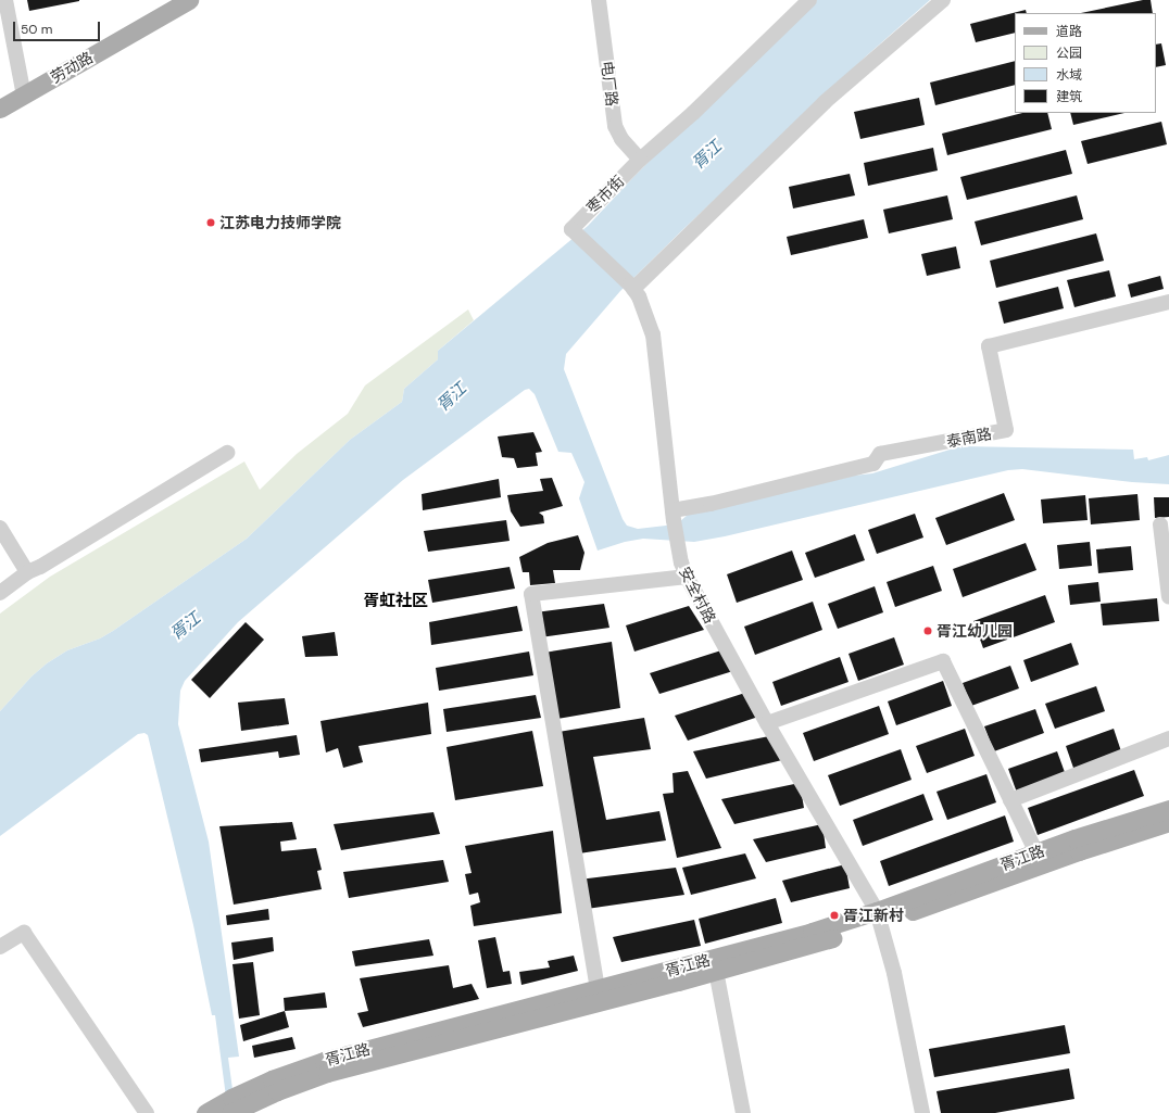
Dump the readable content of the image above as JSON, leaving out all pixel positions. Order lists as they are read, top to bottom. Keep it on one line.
{"streets":{"main road":["劳动路","胥江路"],"street":["电厂路","枣市街","泰南路","安全村路"]},"crossings":[["电厂路","枣市街"],["枣市街","安全村路"],["泰南路","安全村路"],["安全村路","胥江路"]],"districts":["胥虹社区"],"water":["胥江"],"places":["江苏电力技师学院","胥江幼儿园","胥江新村"],"legend":["道路","公园","水域","建筑"],"scale_bar":"50 m"}
